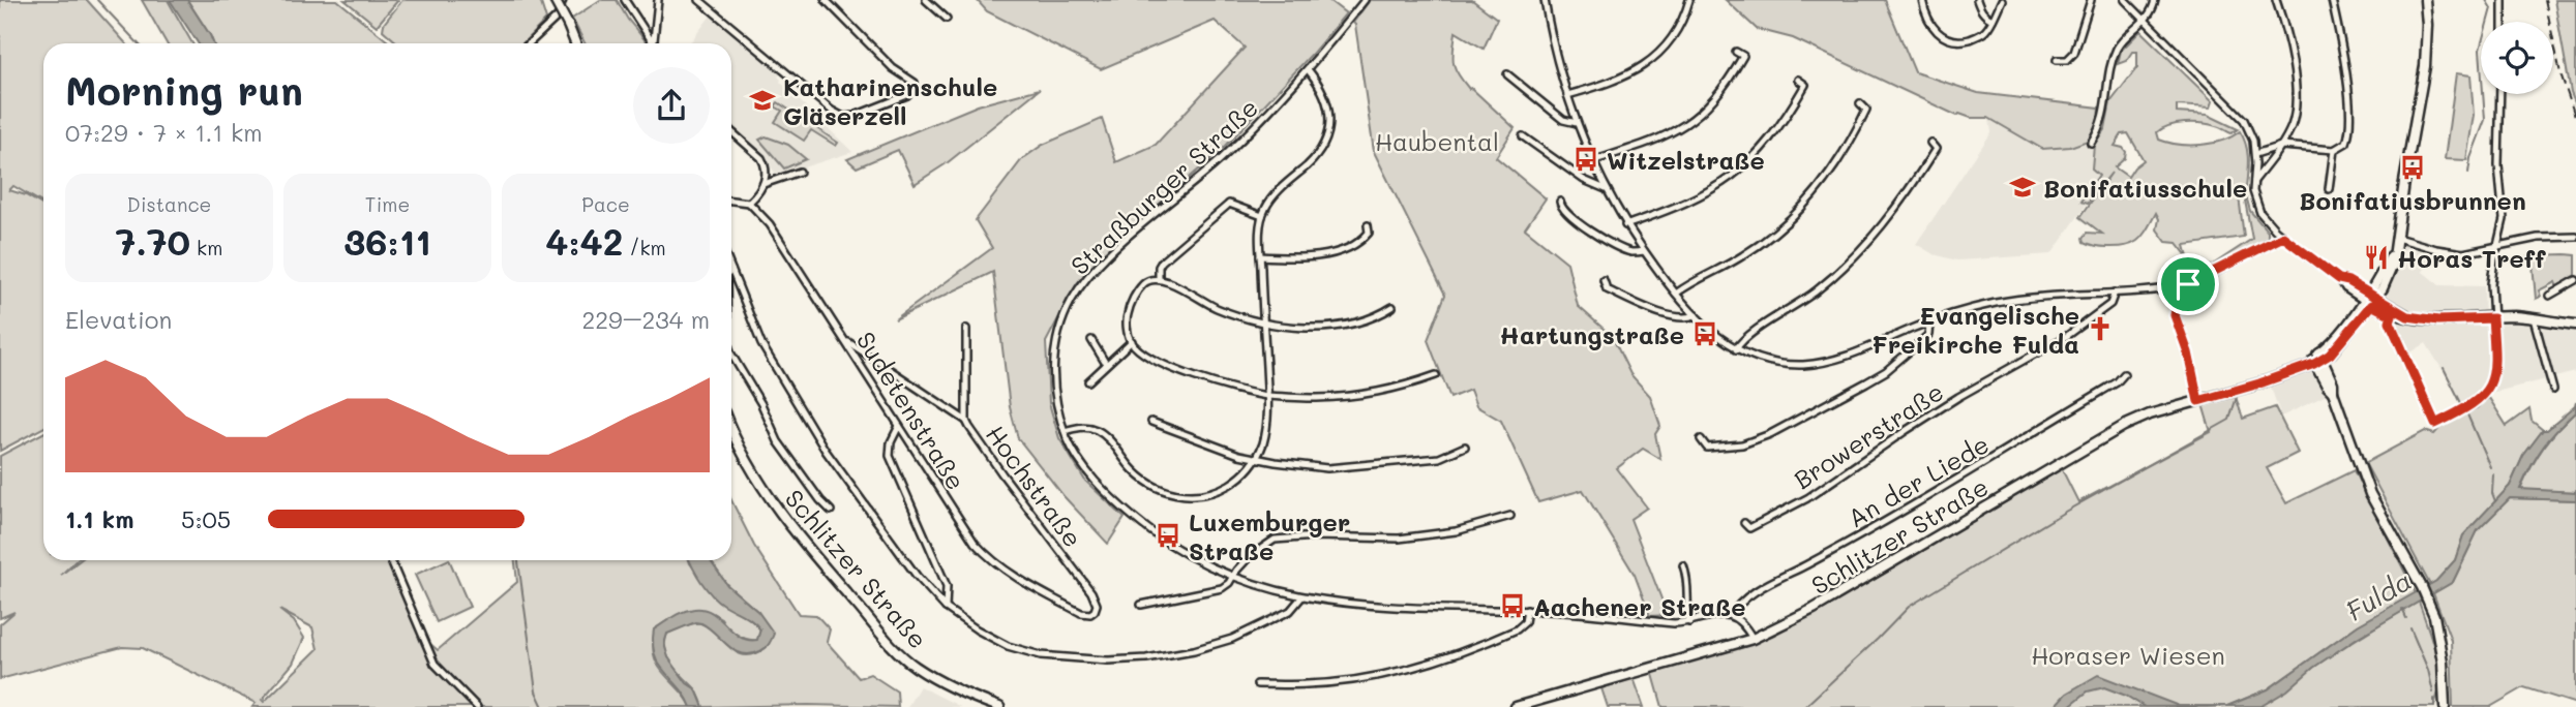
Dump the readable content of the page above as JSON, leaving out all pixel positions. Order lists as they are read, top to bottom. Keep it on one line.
{"streets":{"main road":["Schlitzer Straße"],"street":["Straßburger Straße","Sudetenstraße","Browerstraße","An der Liede","Hochstraße"]},"crossings":[["Straßburger Straße","An der Liede"],["Sudetenstraße","Hochstraße"]],"water":["Fulda"],"parks":["Haubental","Horaser Wiesen"],"places":{"school or university":["Katharinenschule Gläserzell","Bonifatiusschule"],"bus stop":["Witzelstraße","Bonifatiusbrunnen","Hartungstraße","Luxemburger Straße","Aachener Straße"],"restaurant":["Horas Treff"],"church":["Evangelische Freikirche Fulda"]},"page":{"heading":["Morning run","07:29 · 7 × 1.1 km"],"stats":[["Distance","7.70 km"],["Time","36:11"],["Pace","4:42 /km"]],"chart":["Elevation","229–234 m"],"list":[{"name":"1.1 km","note":"5:05"}]}}
